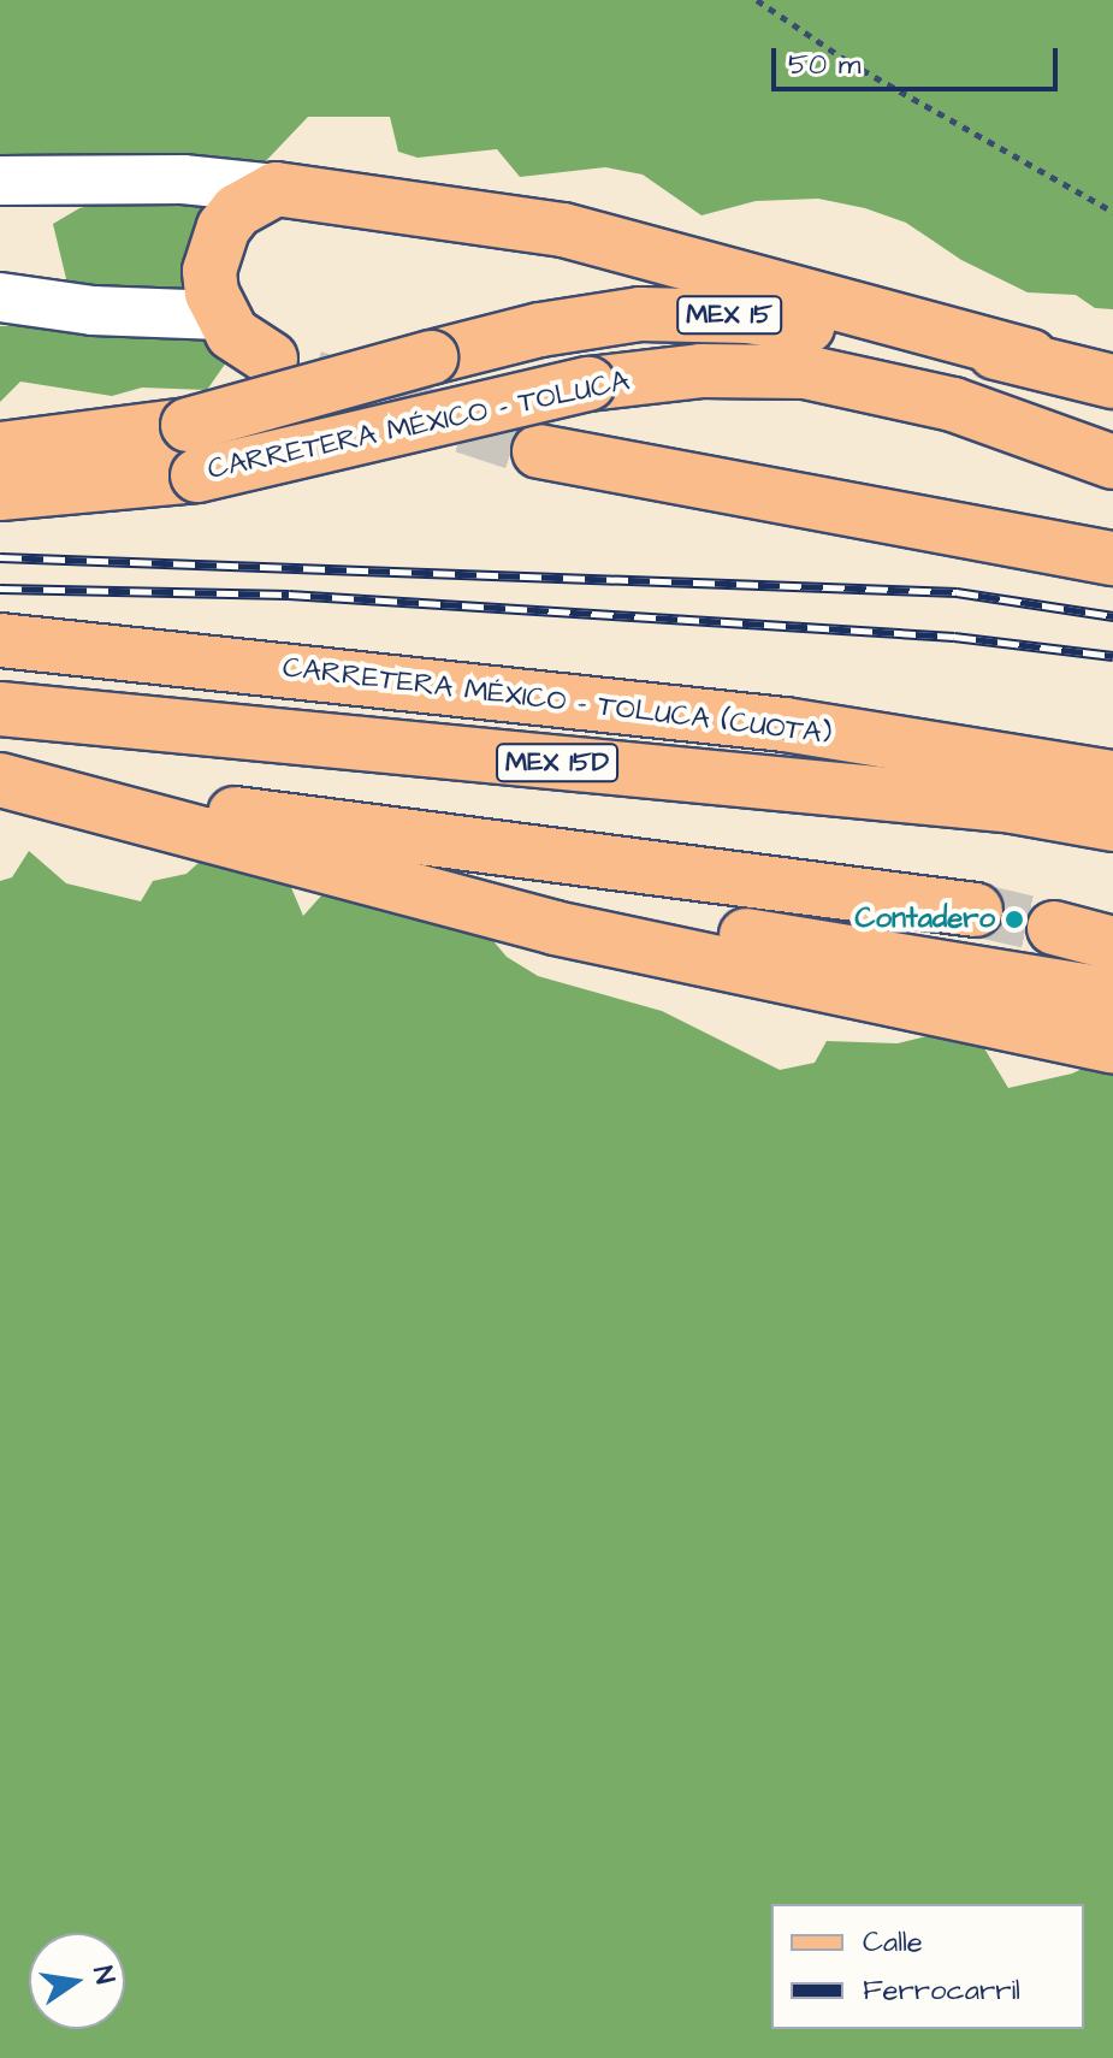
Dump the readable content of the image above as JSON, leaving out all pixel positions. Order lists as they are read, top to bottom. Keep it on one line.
{"streets":{"main road":["MEX 15","CARRETERA MÉXICO - TOLUCA","CARRETERA MÉXICO - TOLUCA (CUOTA)","MEX 15D"]},"places":["Contadero"],"legend":["Calle","Ferrocarril"],"scale_bar":"50 m","north":"right"}
